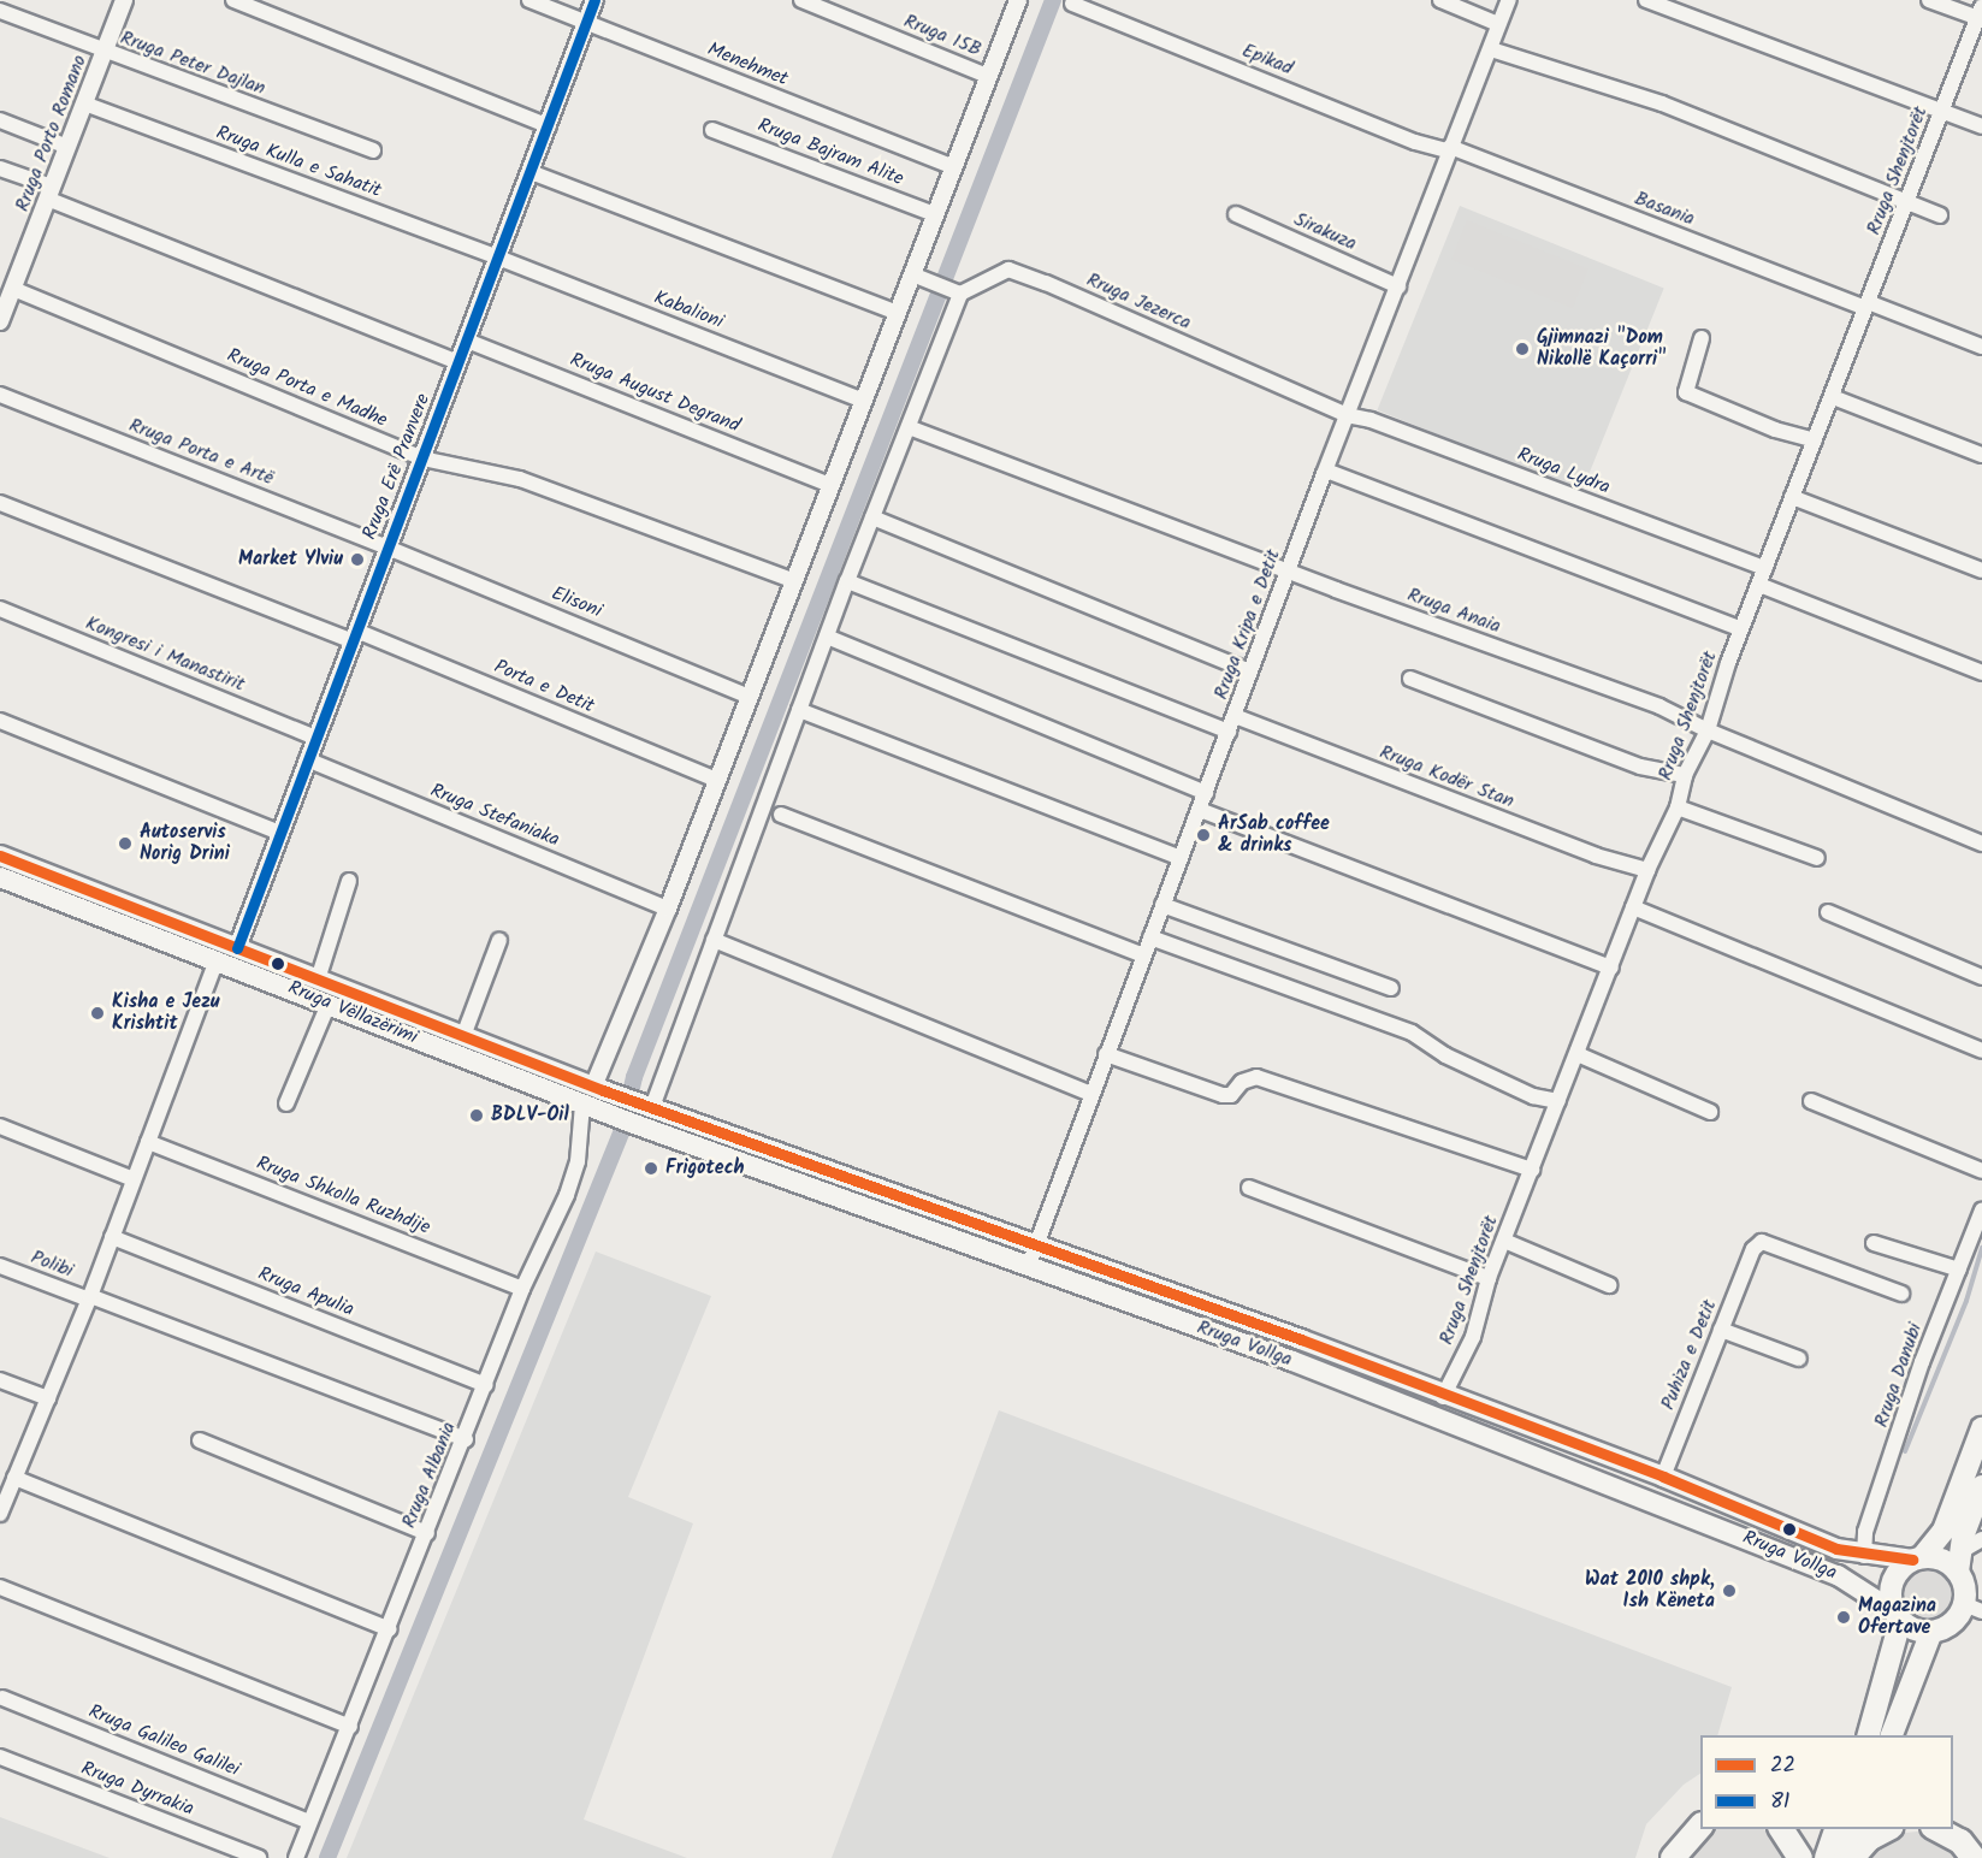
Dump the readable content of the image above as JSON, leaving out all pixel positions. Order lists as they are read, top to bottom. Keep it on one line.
{"streets":{"main road":["Rruga Vëllazërimi","Rruga Vollga"],"street":["Rruga 15B","Epikad","Rruga Peter Dajlan","Menehmet","Rruga Porto Romano","Rruga Bajram Alite","Rruga Kulla e Sahatit","Rruga Shenjtorët","Basania","Sirakuza","Rruga Jezerca","Kabalioni","Rruga Porta e Madhe","Rruga August Degrand","Rruga Porta e Artë","Rruga Erë Pranvere","Rruga Lydra","Elisoni","Rruga Anaia","Rruga Kripa e Detit","Kongresi i Manastirit","Porta e Detit","Rruga Kodër Stan","Rruga Stefaniaka","Rruga Shkolla Ruzhdije","Polibi","Rruga Apulia","Puhiza e Detit","Rruga Danubi","Rruga Albania","Rruga Galileo Galilei","Rruga Dyrrakia"]},"crossings":[["Epikad","Basania"],["Epikad","Rruga Kripa e Detit"],["Rruga Peter Dajlan","Rruga Porto Romano"],["Menehmet","Rruga Erë Pranvere"],["Rruga Porto Romano","Rruga Kulla e Sahatit"],["Rruga Porto Romano","Rruga Porta e Madhe"],["Rruga Kulla e Sahatit","Kabalioni"],["Rruga Kulla e Sahatit","Rruga Erë Pranvere"],["Rruga Shenjtorët","Basania"],["Rruga Shenjtorët","Rruga Lydra"],["Rruga Shenjtorët","Rruga Anaia"],["Rruga Shenjtorët","Rruga Kodër Stan"],["Rruga Shenjtorët","Rruga Vollga"],["Basania","Rruga Kripa e Detit"],["Sirakuza","Rruga Kripa e Detit"],["Rruga Jezerca","Rruga Lydra"],["Rruga Jezerca","Rruga Kripa e Detit"],["Kabalioni","Rruga Erë Pranvere"],["Rruga Porta e Madhe","Rruga Erë Pranvere"],["Rruga August Degrand","Rruga Erë Pranvere"],["Rruga Porta e Artë","Rruga Erë Pranvere"],["Rruga Porta e Artë","Elisoni"],["Rruga Erë Pranvere","Elisoni"],["Rruga Erë Pranvere","Kongresi i Manastirit"],["Rruga Erë Pranvere","Porta e Detit"],["Rruga Erë Pranvere","Rruga Stefaniaka"],["Rruga Erë Pranvere","Rruga Vëllazërimi"],["Rruga Lydra","Rruga Kripa e Detit"],["Rruga Anaia","Rruga Kripa e Detit"],["Rruga Kripa e Detit","Rruga Kodër Stan"],["Rruga Kripa e Detit","Rruga Vollga"],["Rruga Vëllazërimi","Rruga Vollga"],["Rruga Vëllazërimi","Rruga Albania"],["Rruga Shkolla Ruzhdije","Rruga Albania"],["Polibi","Rruga Albania"],["Rruga Apulia","Rruga Albania"],["Rruga Vollga","Puhiza e Detit"],["Rruga Vollga","Rruga Danubi"],["Rruga Vollga","Rruga Albania"],["Rruga Albania","Rruga Galileo Galilei"]],"places":["Gjimnazi \"Dom Nikollë Kaçorri\"","Market Ylviu","ArSab coffee & drinks","Autoservis Norig Drini","Kisha e Jezu Krishtit","BDLV-Oil","Frigotech","Wat 2010 shpk, Ish Këneta","Magazina Ofertave"],"lines":["transit line 81","transit line 22"],"legend":["22","81"]}
